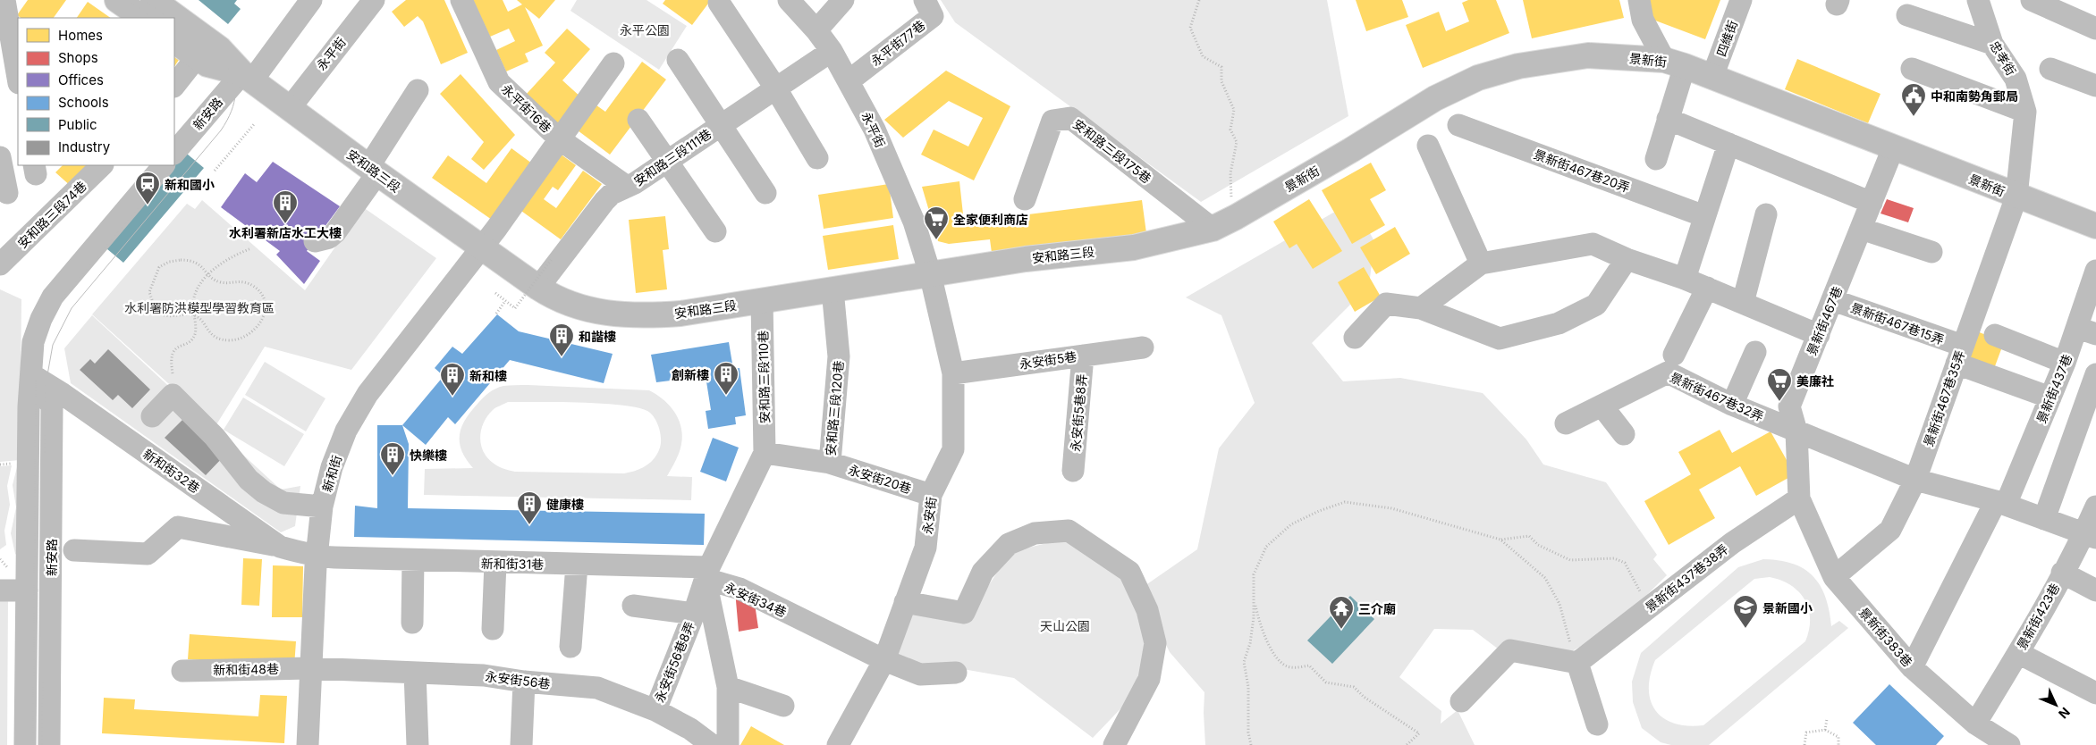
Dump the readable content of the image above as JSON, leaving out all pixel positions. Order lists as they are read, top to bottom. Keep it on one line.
{"streets":{"main road":["景新街","安和路三段"],"street":["四維街","永平街77巷","永平街","忠孝街","永平街16巷","新安路","安和路三段175巷","安和路三段111巷","景新街467巷20弄","安和路三段74巷","景新街467巷","景新街467巷15弄","永安街5巷","安和路三段110巷","景新街437巷","景新街467巷32弄","景新街467巷35弄","安和路三段120巷","永安街5巷8弄","新和街32巷","新和街","永安街20巷","永安街","新和街31巷","景新街437巷38弄","永安街34巷","景新街423巷","景新街383巷","永安街56巷8弄","新和街48巷","永安街56巷"]},"crossings":[["四維街","景新街"],["永平街77巷","永平街"],["永平街","安和路三段111巷"],["永平街","安和路三段"],["永平街","永安街"],["忠孝街","景新街"],["忠孝街","景新街467巷35弄"],["景新街","安和路三段"],["景新街","景新街467巷"],["景新街","景新街467巷35弄"],["永平街16巷","安和路三段111巷"],["永平街16巷","新和街"],["新安路","安和路三段"],["新安路","新和街32巷"],["安和路三段175巷","安和路三段"],["安和路三段111巷","安和路三段"],["安和路三段","安和路三段110巷"],["安和路三段","安和路三段120巷"],["安和路三段","新和街"],["安和路三段","永安街"],["景新街467巷","景新街467巷15弄"],["景新街467巷","景新街467巷32弄"],["景新街467巷","景新街437巷38弄"],["景新街467巷","景新街383巷"],["景新街467巷15弄","景新街437巷"],["景新街467巷15弄","景新街467巷35弄"],["永安街5巷","永安街5巷8弄"],["永安街5巷","永安街"],["安和路三段110巷","安和路三段120巷"],["安和路三段110巷","永安街56巷8弄"],["景新街437巷","景新街467巷32弄"],["景新街437巷","景新街383巷"],["景新街467巷32弄","景新街467巷35弄"],["景新街467巷32弄","景新街423巷"],["景新街467巷35弄","景新街383巷"],["安和路三段120巷","永安街20巷"],["安和路三段120巷","永安街56巷8弄"],["新和街32巷","新和街"],["新和街32巷","新和街31巷"],["新和街","新和街31巷"],["新和街","新和街48巷"],["新和街","永安街56巷"],["永安街20巷","永安街"],["永安街","永安街34巷"],["新和街31巷","永安街34巷"],["新和街31巷","永安街56巷8弄"],["景新街437巷38弄","景新街383巷"],["永安街34巷","永安街56巷8弄"],["景新街423巷","景新街383巷"],["永安街56巷8弄","永安街56巷"],["新和街48巷","永安街56巷"]],"parks":["永平公園","水利署防洪模型學習教育區","天山公園"],"places":{"public building":["中和南勢角郵局"],"station":["新和國小"],"building":["水利署新店水工大樓","和諧樓","創新樓","新和樓","快樂樓","健康樓"],"supermarket":["全家便利商店","美廉社"],"school or university":["景新國小"],"temple":["三介廟"]},"legend":["Homes","Shops","Offices","Schools","Public","Industry"],"north":"bottom right"}
